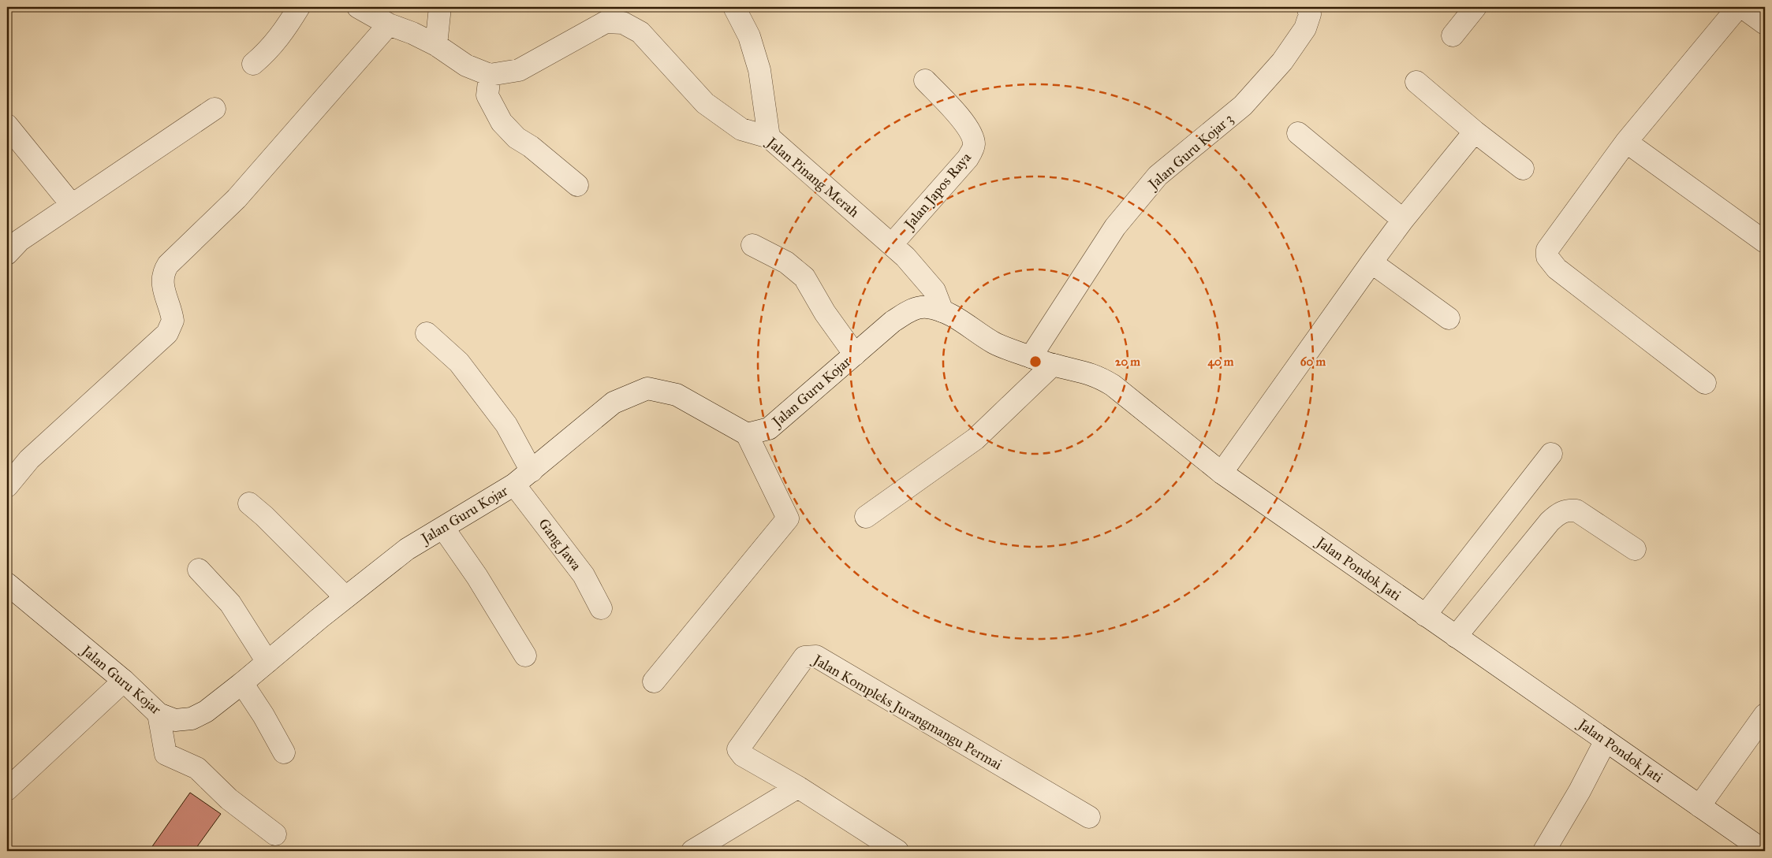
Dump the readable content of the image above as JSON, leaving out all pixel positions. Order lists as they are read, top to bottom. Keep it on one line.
{"streets":{"street":["Jalan Guru Kojar 3","Jalan Pinang Merah","Jalan Japos Raya","Jalan Guru Kojar","Gang Jawa","Jalan Pondok Jati","Jalan Kompleks Jurangmangu Permai"]},"crossings":[["Jalan Guru Kojar 3","Jalan Pondok Jati"],["Jalan Pinang Merah","Jalan Japos Raya"],["Jalan Pinang Merah","Jalan Guru Kojar"],["Jalan Pinang Merah","Jalan Pondok Jati"],["Jalan Guru Kojar","Gang Jawa"],["Jalan Guru Kojar","Jalan Pondok Jati"]],"rings":["20 m","40 m","60 m"]}
